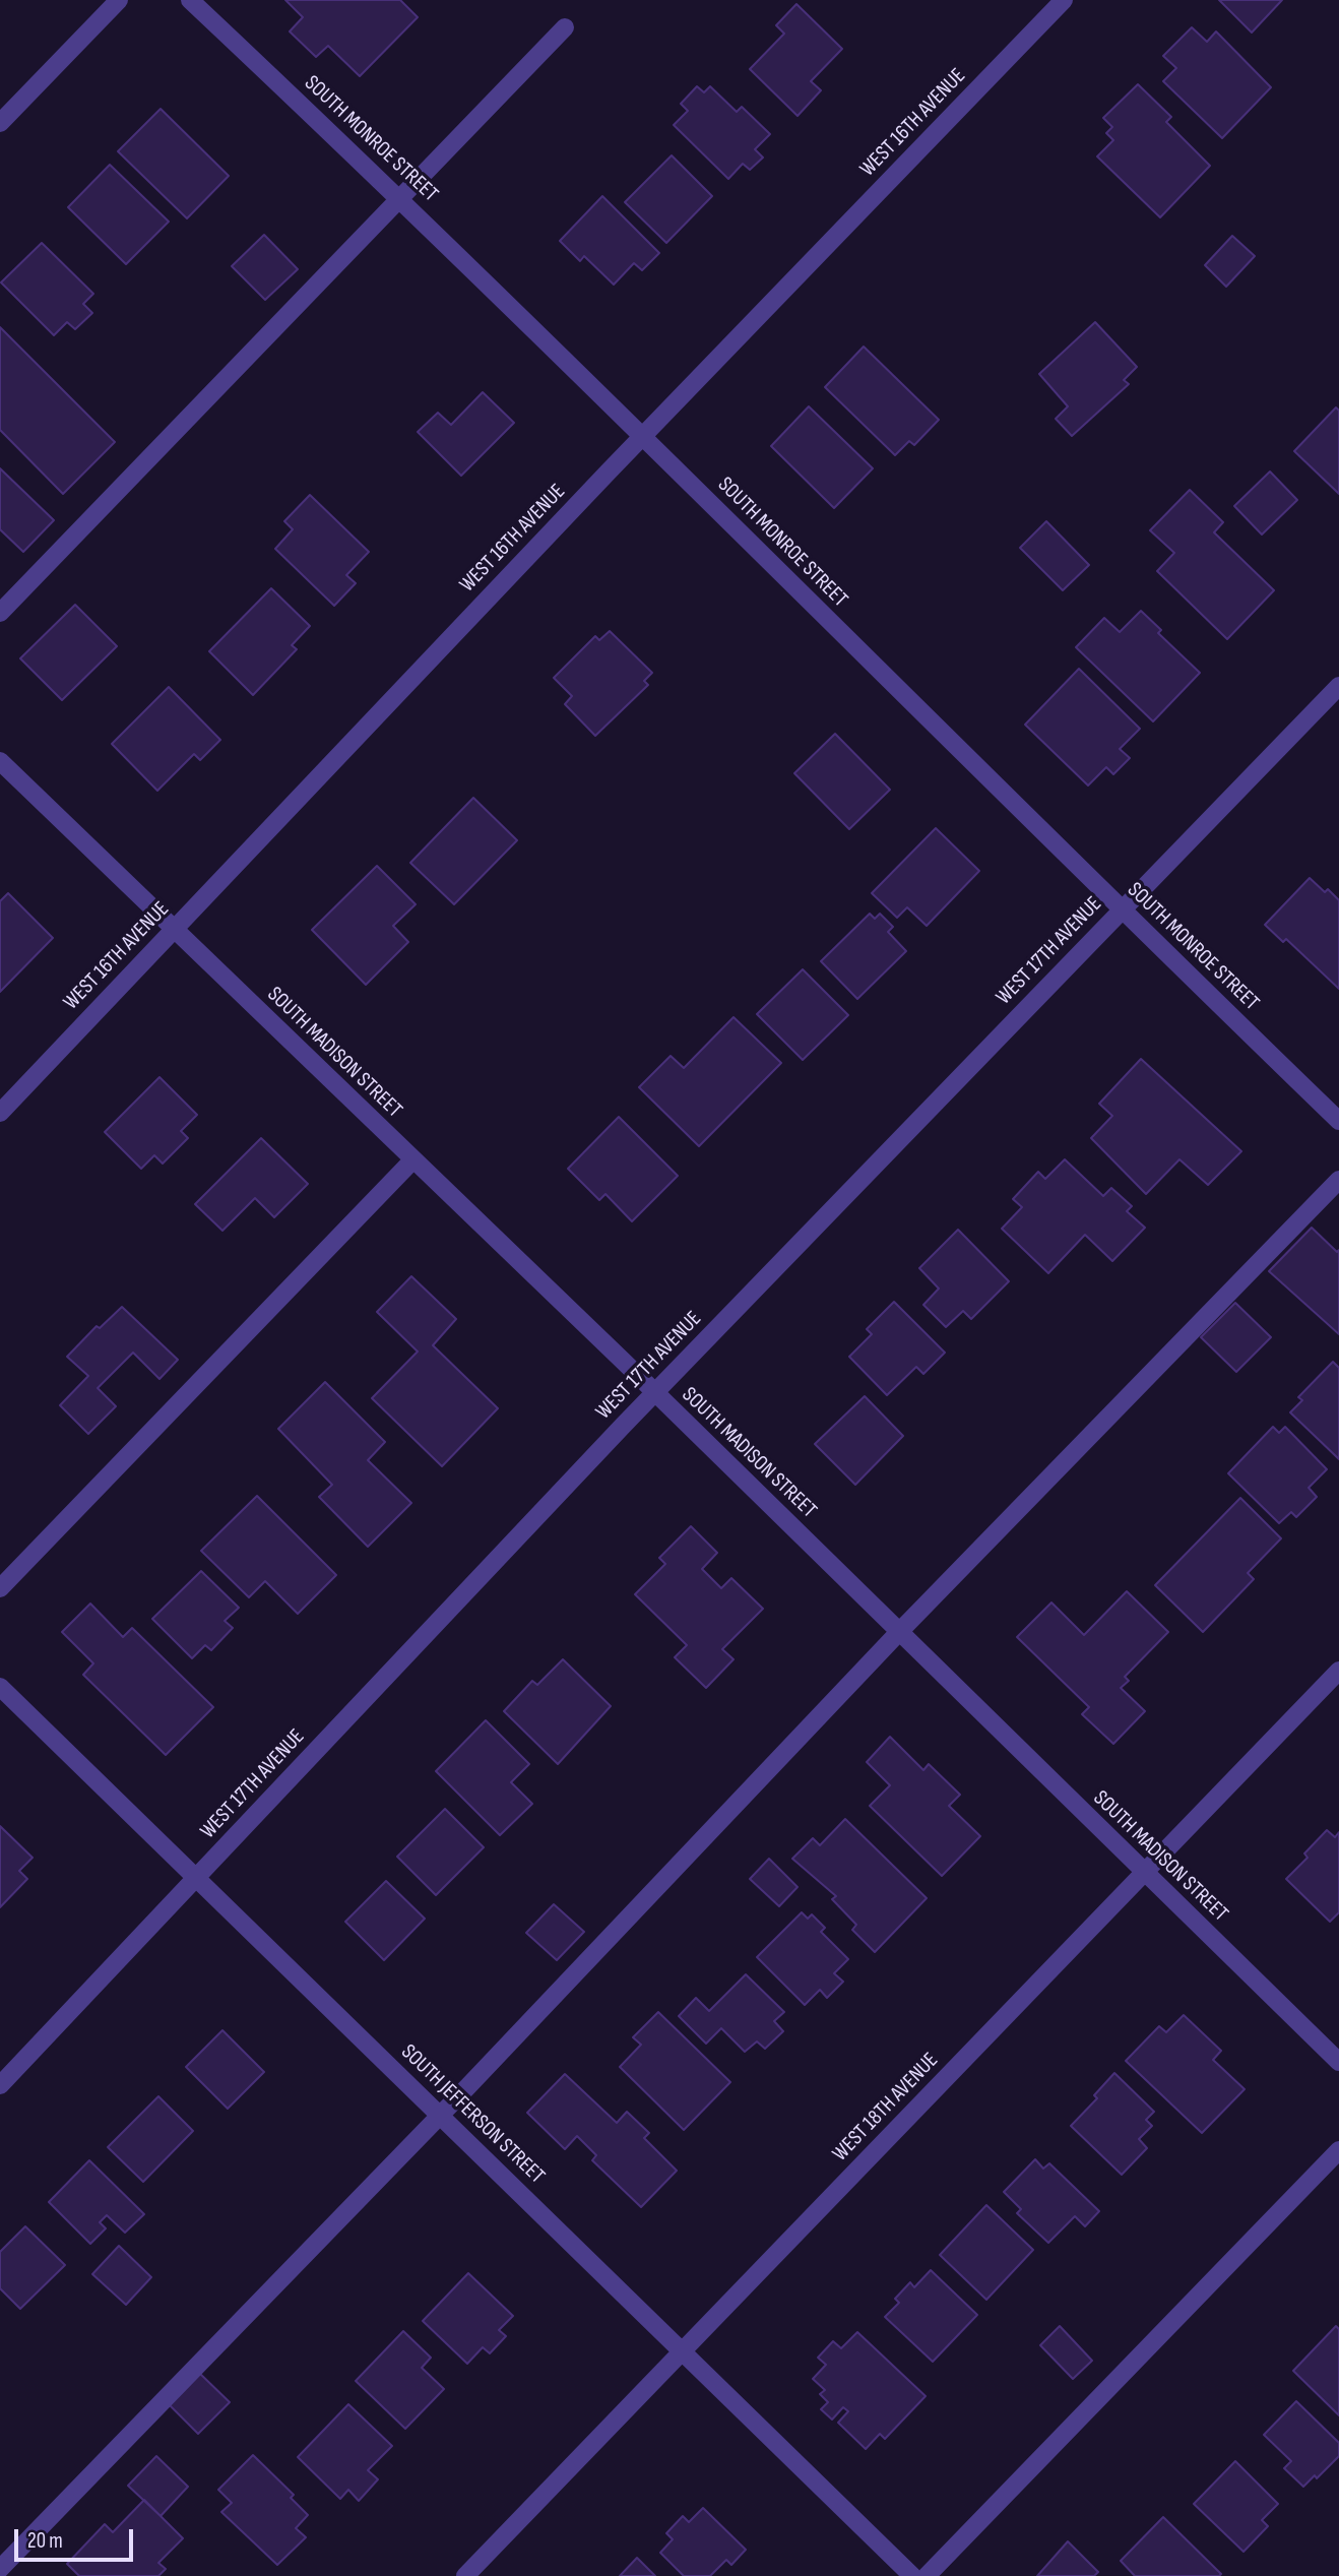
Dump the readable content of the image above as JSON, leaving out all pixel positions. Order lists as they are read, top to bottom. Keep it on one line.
{"streets":{"street":["WEST 16TH AVENUE","SOUTH MONROE STREET","WEST 17TH AVENUE","SOUTH MADISON STREET","WEST 18TH AVENUE","SOUTH JEFFERSON STREET"]},"crossings":[["WEST 16TH AVENUE","SOUTH MONROE STREET"],["WEST 16TH AVENUE","SOUTH MADISON STREET"],["SOUTH MONROE STREET","WEST 17TH AVENUE"],["WEST 17TH AVENUE","SOUTH MADISON STREET"],["WEST 17TH AVENUE","SOUTH JEFFERSON STREET"],["SOUTH MADISON STREET","WEST 18TH AVENUE"],["WEST 18TH AVENUE","SOUTH JEFFERSON STREET"]],"scale_bar":"20 m"}
